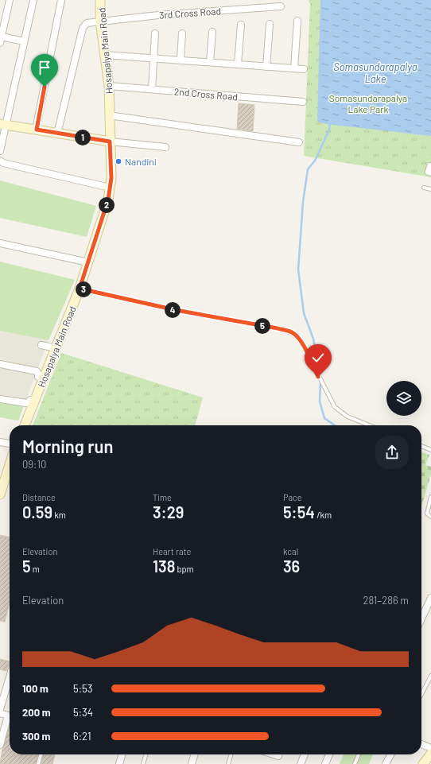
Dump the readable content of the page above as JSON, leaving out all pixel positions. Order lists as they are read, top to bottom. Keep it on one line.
{"streets":{"street":["3rd Cross Road","Hosapalya Main Road","2nd Cross Road"]},"crossings":[["3rd Cross Road","Hosapalya Main Road"],["Hosapalya Main Road","2nd Cross Road"]],"water":["Somasundarapalya Lake"],"parks":["Somasundarapalya Lake Park"],"places":["Nandini"],"page":{"pins":["1","2","3","4","5"],"heading":["Morning run","09:10"],"stats":[["Distance","0.59 km"],["Time","3:29"],["Pace","5:54 /km"],["Elevation","5 m"],["Heart rate","138 bpm"],["kcal","36"]],"chart":["Elevation","281–286 m"],"list":[{"name":"100 m","note":"5:53"},{"name":"200 m","note":"5:34"},{"name":"300 m","note":"6:21"}]}}
